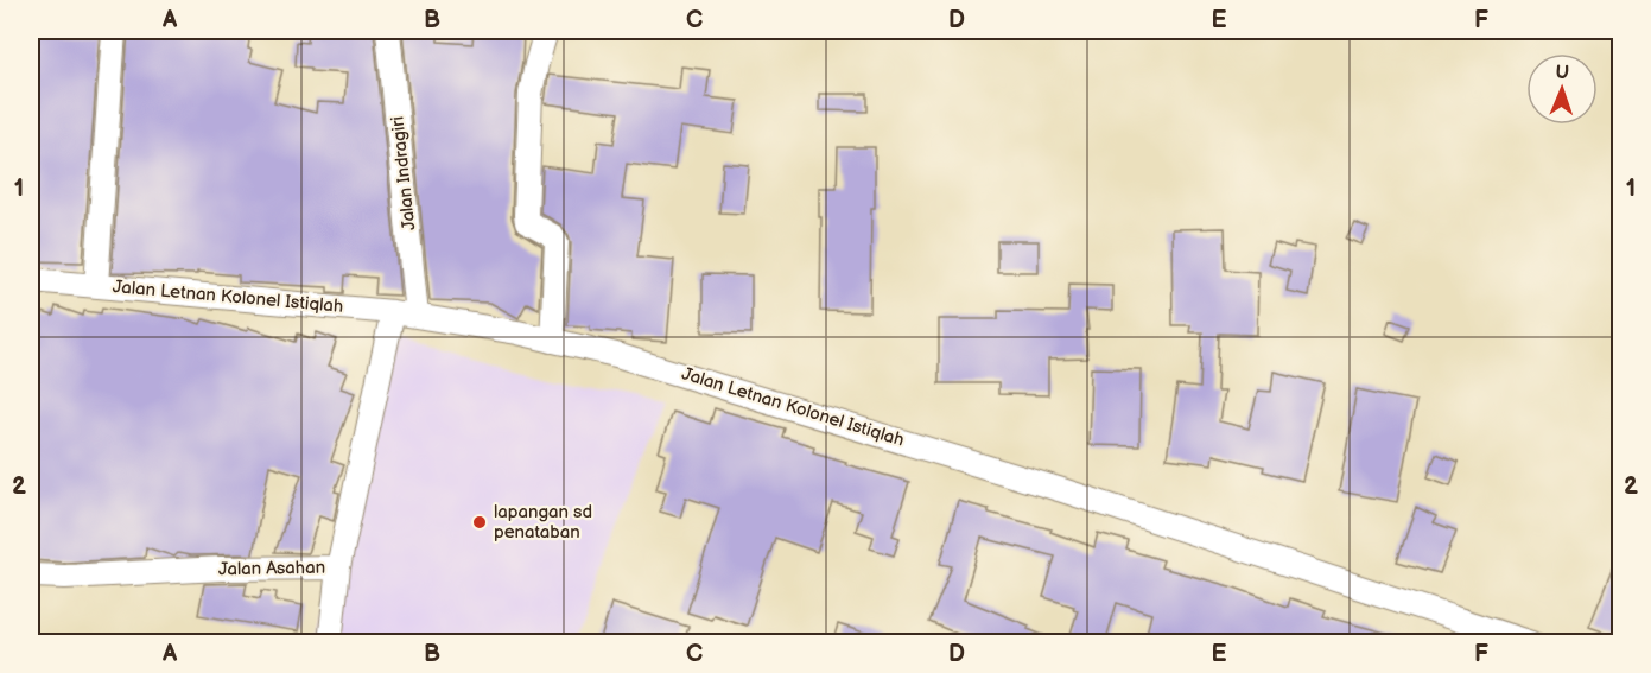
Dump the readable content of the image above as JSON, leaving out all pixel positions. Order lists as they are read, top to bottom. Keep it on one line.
{"streets":{"street":["Jalan Indragiri","Jalan Letnan Kolonel Istiqlah","Jalan Asahan"]},"crossings":[["Jalan Indragiri","Jalan Letnan Kolonel Istiqlah"],["Jalan Letnan Kolonel Istiqlah","Jalan Asahan"]],"places":["lapangan sd penataban"],"north":"top","grid":{"columns":["A","B","C","D","E","F"],"rows":["1","2"]}}
